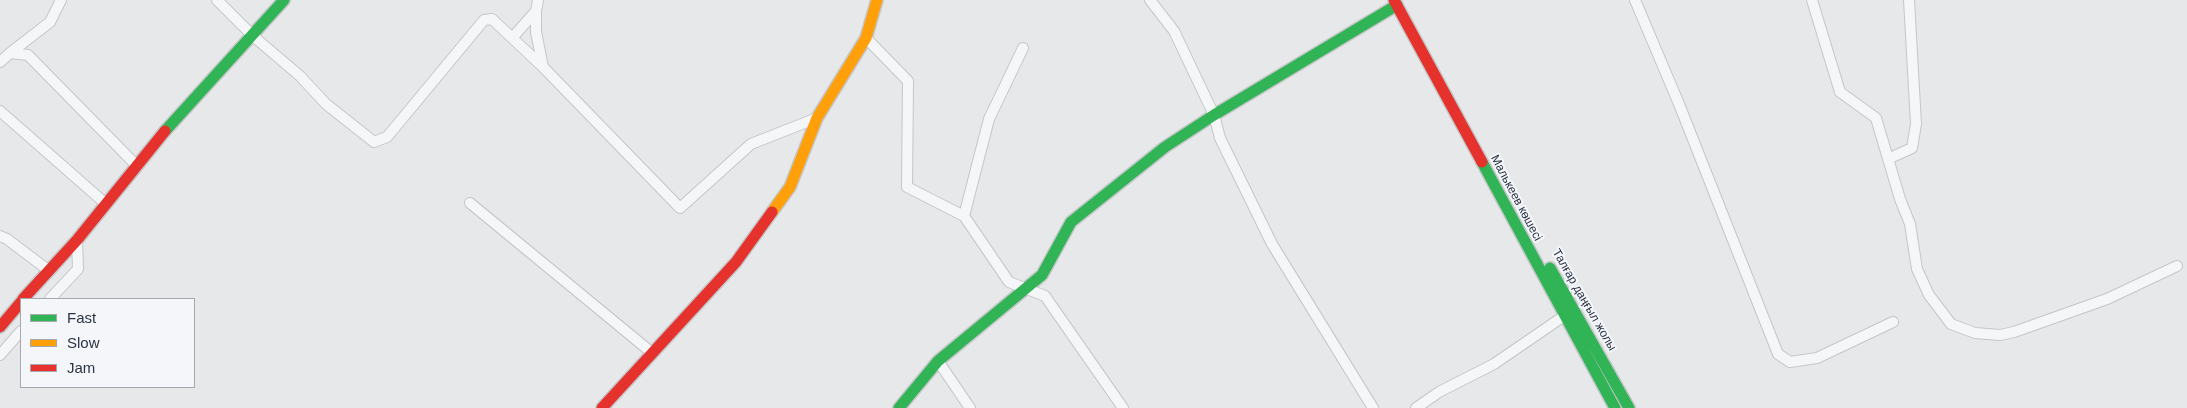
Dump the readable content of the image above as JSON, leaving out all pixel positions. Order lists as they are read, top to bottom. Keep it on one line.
{"streets":{"street":["Малькеев көшесі","Талғар даңғыл жолы"]},"crossings":[["Малькеев көшесі","Талғар даңғыл жолы"]],"legend":["Fast","Slow","Jam"]}
